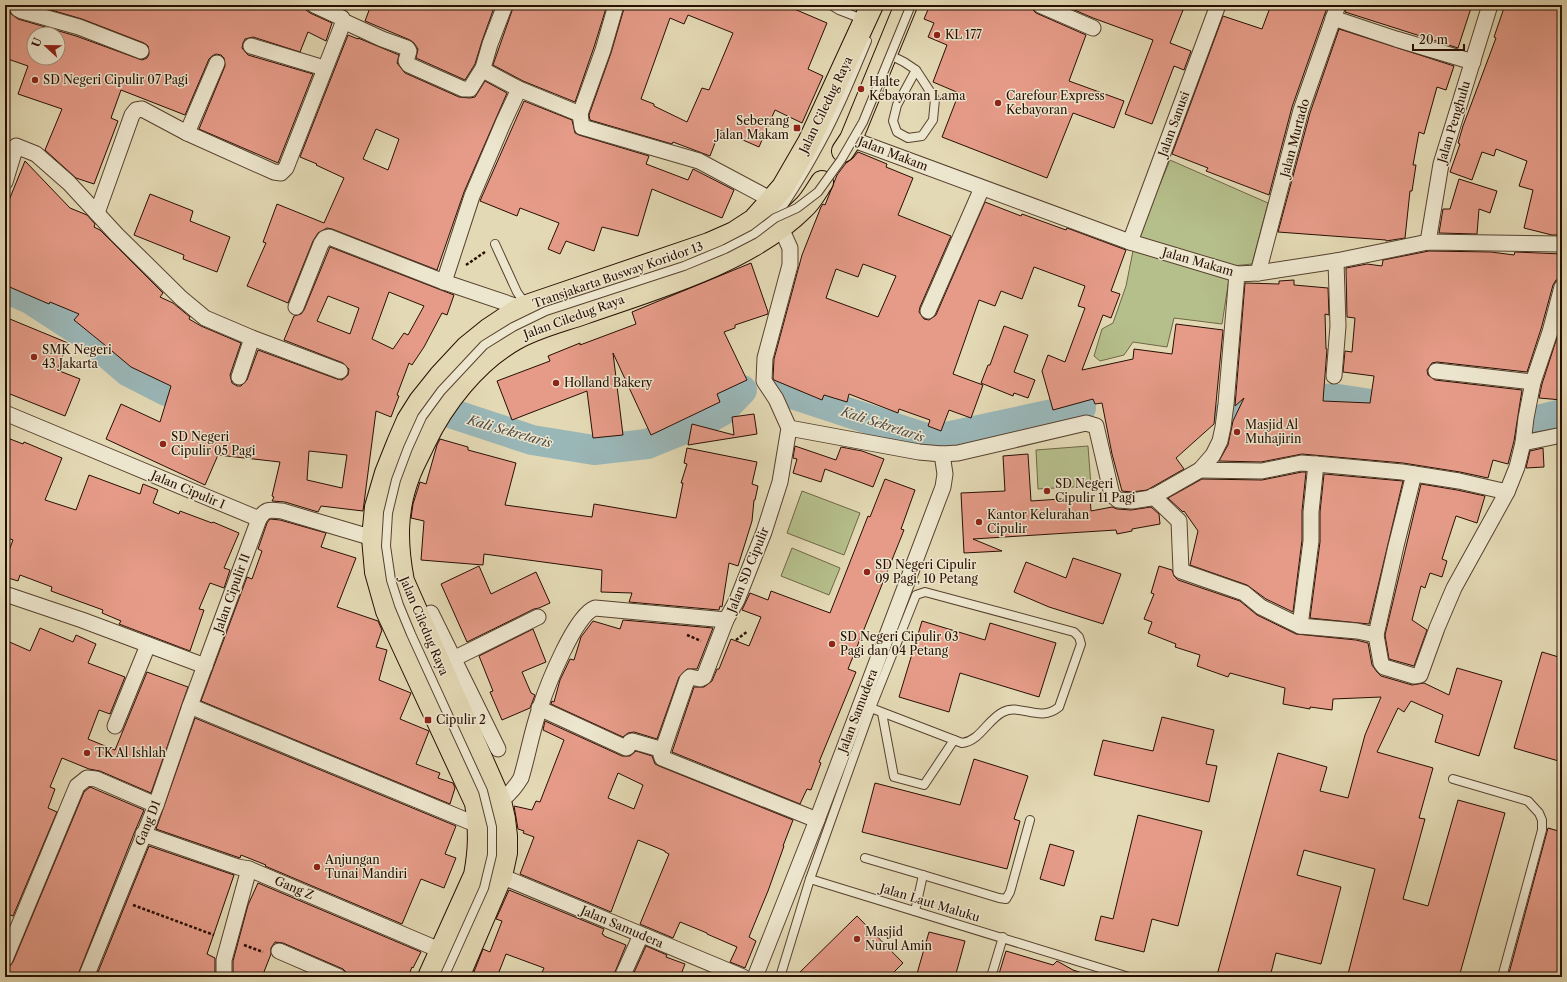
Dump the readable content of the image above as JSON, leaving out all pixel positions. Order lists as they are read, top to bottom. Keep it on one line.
{"streets":{"main road":["Jalan Ciledug Raya"],"street":["Jalan Penghulu","Jalan Sanusi","Jalan Murtado","Jalan Makam","Jalan Cipulir I","Jalan SD Cipulir","Jalan Cipulir II","Jalan Samudera","Gang D1","Gang Z"],"lane":["Transjakarta Busway Koridor 13","Jalan Laut Maluku"]},"crossings":[["Jalan Ciledug Raya","Jalan Makam"],["Jalan Ciledug Raya","Transjakarta Busway Koridor 13"],["Jalan Ciledug Raya","Jalan SD Cipulir"],["Jalan Ciledug Raya","Jalan Samudera"],["Jalan Ciledug Raya","Gang Z"],["Jalan Penghulu","Jalan Makam"],["Jalan Sanusi","Jalan Makam"],["Jalan Murtado","Jalan Makam"],["Jalan Cipulir I","Jalan Cipulir II"],["Jalan Cipulir II","Gang D1"],["Gang D1","Gang Z"]],"water":["Kali Sekretaris"],"places":{"other":["KL 177","SD Negeri Cipulir 07 Pagi","Halte Kebayoran Lama","Carefour Express Kebayoran","SMK Negeri 43 Jakarta","Holland Bakery","Masjid Al Muhajirin","SD Negeri Cipulir 05 Pagi","SD Negeri Cipulir 11 Pagi","Kantor Kelurahan Cipulir","SD Negeri Cipulir 09 Pagi, 10 Petang","SD Negeri Cipulir 03 Pagi dan 04 Petang","TK Al Ishlah","Anjungan Tunai Mandiri","Masjid Nurul Amin"],"transit":["Seberang Jalan Makam","Cipulir 2"]},"scale_bar":"20 m","north":"left"}
